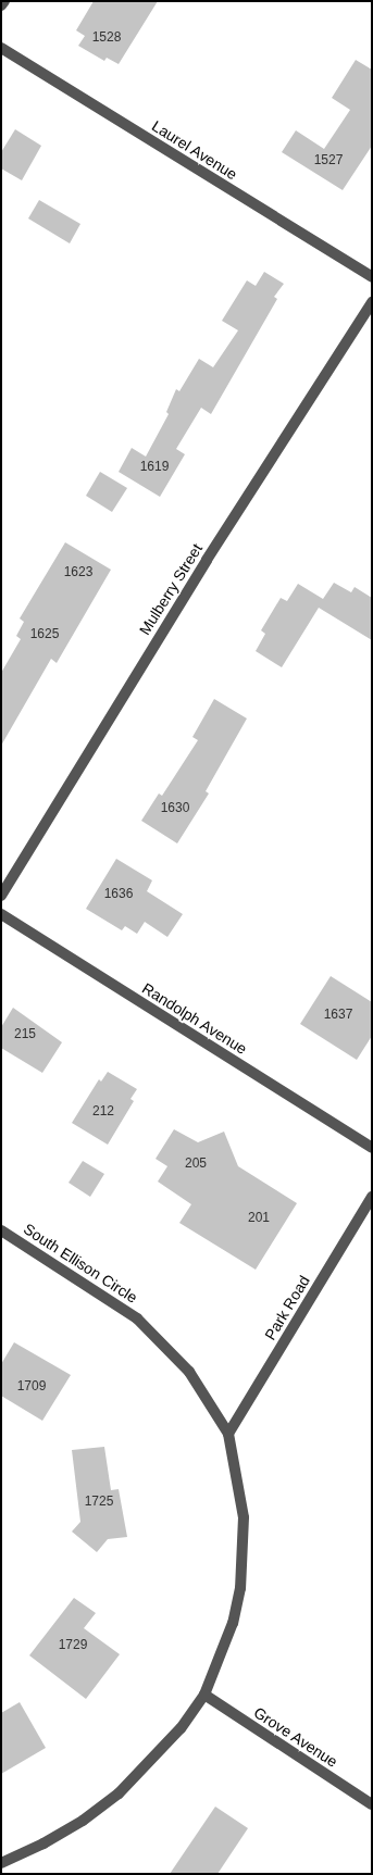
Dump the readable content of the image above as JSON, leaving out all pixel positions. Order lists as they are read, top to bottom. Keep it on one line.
{"streets":{"street":["Laurel Avenue","Mulberry Street","Randolph Avenue","South Ellison Circle","Park Road","Grove Avenue"]},"crossings":[["South Ellison Circle","Park Road"],["South Ellison Circle","Grove Avenue"]],"house_numbers":["1528","1527","1619","1623","1625","1630","1636","1637","215","212","205","201","1709","1725","1729"]}
